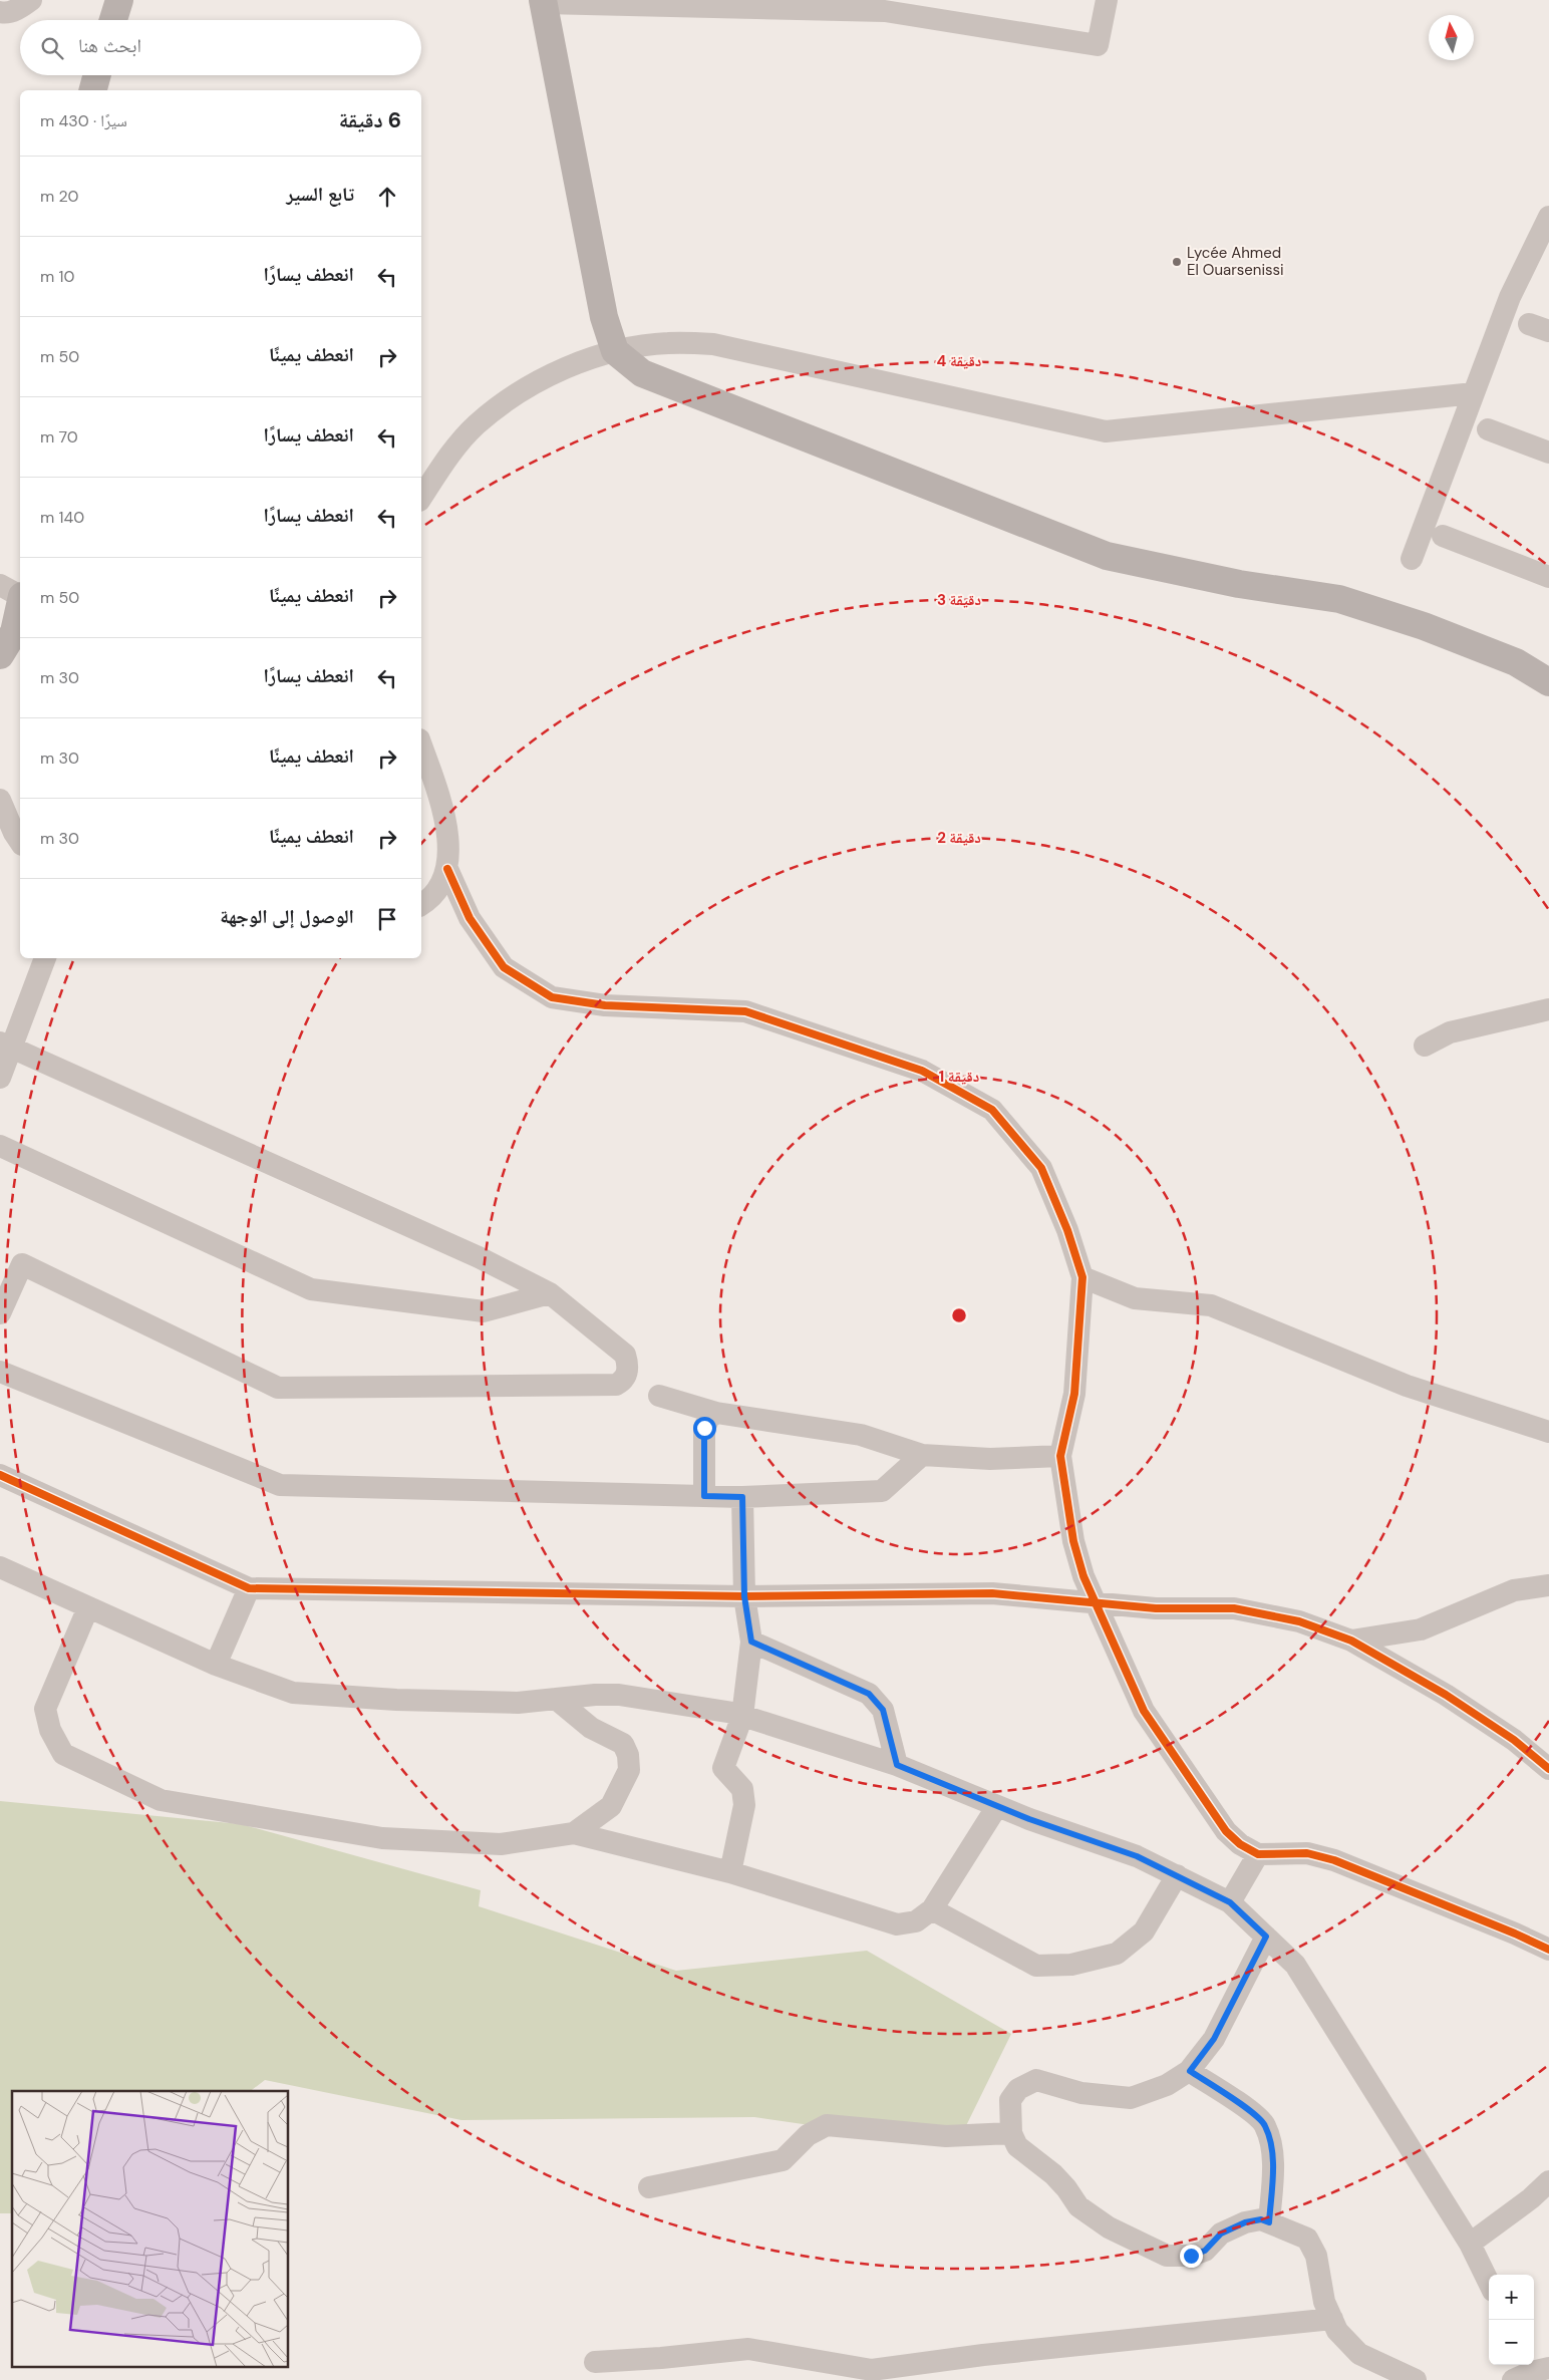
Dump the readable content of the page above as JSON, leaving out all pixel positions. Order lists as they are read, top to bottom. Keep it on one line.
{"places":["Lycée Ahmed El Ouarsenissi"],"north":"top","page":{"search":"ابحث هنا","heading":["6 دقيقة","سيرًا · 430 m"],"list":[["تابع السير","20 m"],["انعطف يسارًا","10 m"],["انعطف يمينًا","50 m"],["انعطف يسارًا","70 m"],["انعطف يسارًا","140 m"],["انعطف يمينًا","50 m"],["انعطف يسارًا","30 m"],["انعطف يمينًا","30 m"],["انعطف يمينًا","30 m"],"الوصول إلى الوجهة"],"map_buttons":["+","−"]},"rings":["4 دقيقة","3 دقيقة","2 دقيقة","1 دقيقة"]}
